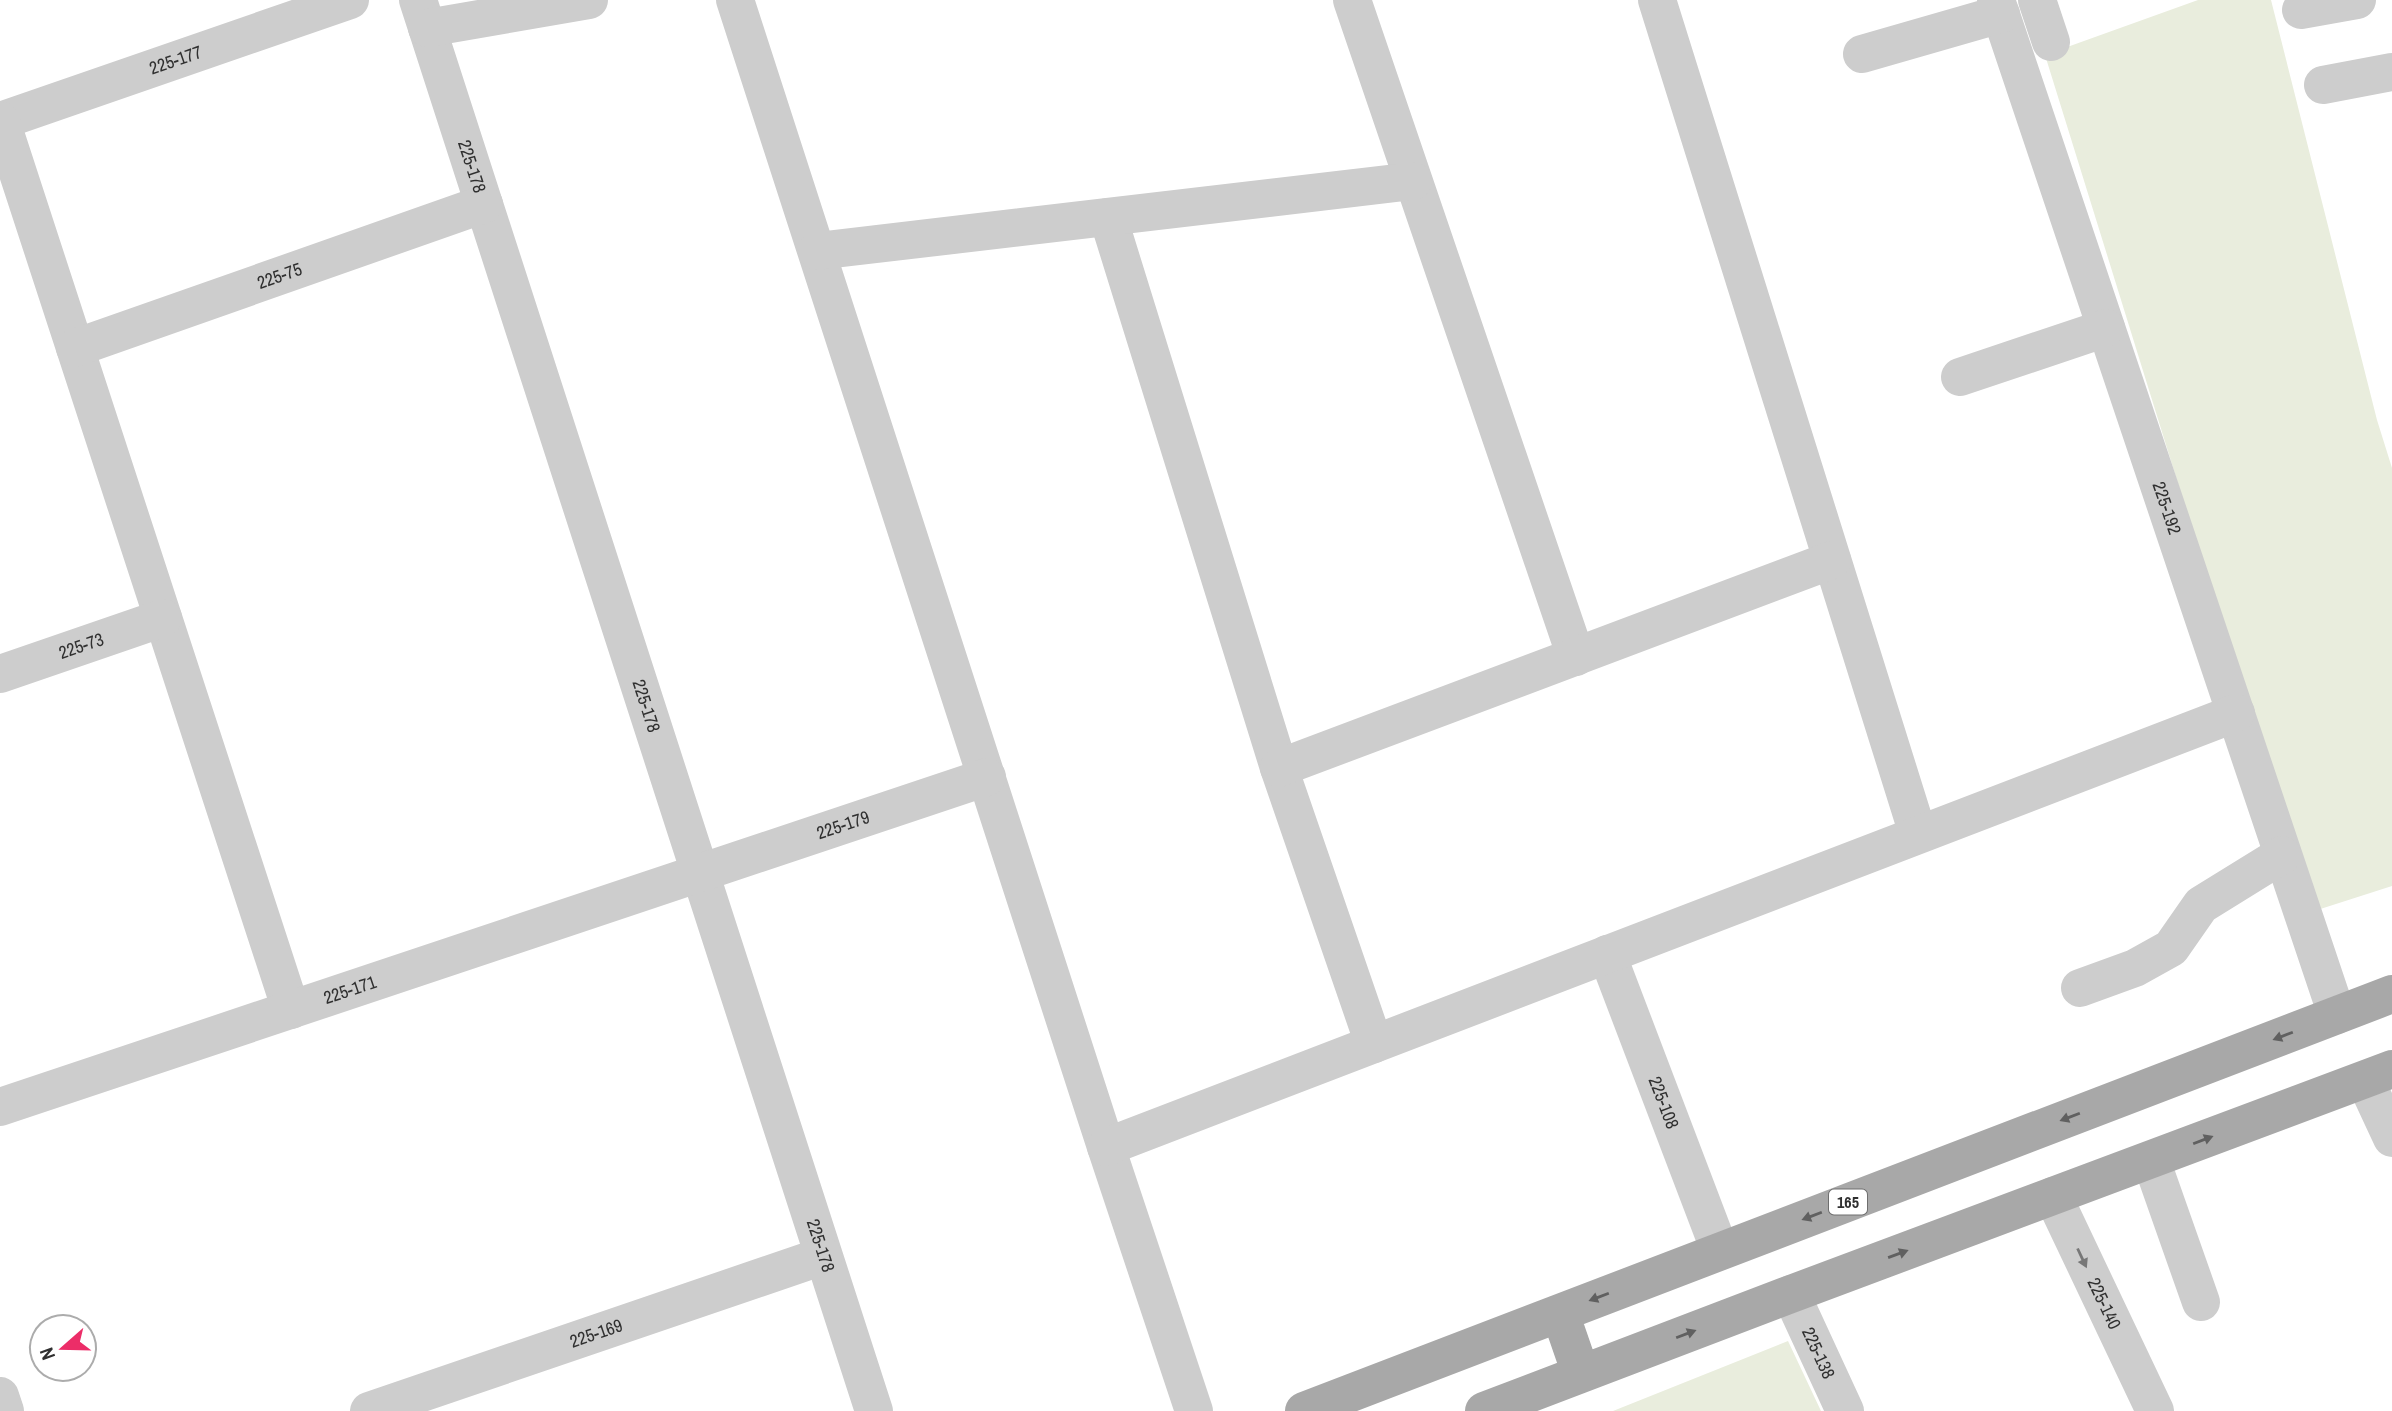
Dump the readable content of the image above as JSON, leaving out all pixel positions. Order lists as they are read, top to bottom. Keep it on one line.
{"streets":{"main road":["165"],"street":["225-177","225-178","225-75","225-192","225-73","225-179","225-171","225-108","225-140","225-169","225-138"]},"crossings":[["225-178","225-75"],["225-178","225-179"],["225-178","225-171"],["225-178","225-169"],["225-192","165"],["225-179","225-171"],["225-108","165"]],"north":"left"}
